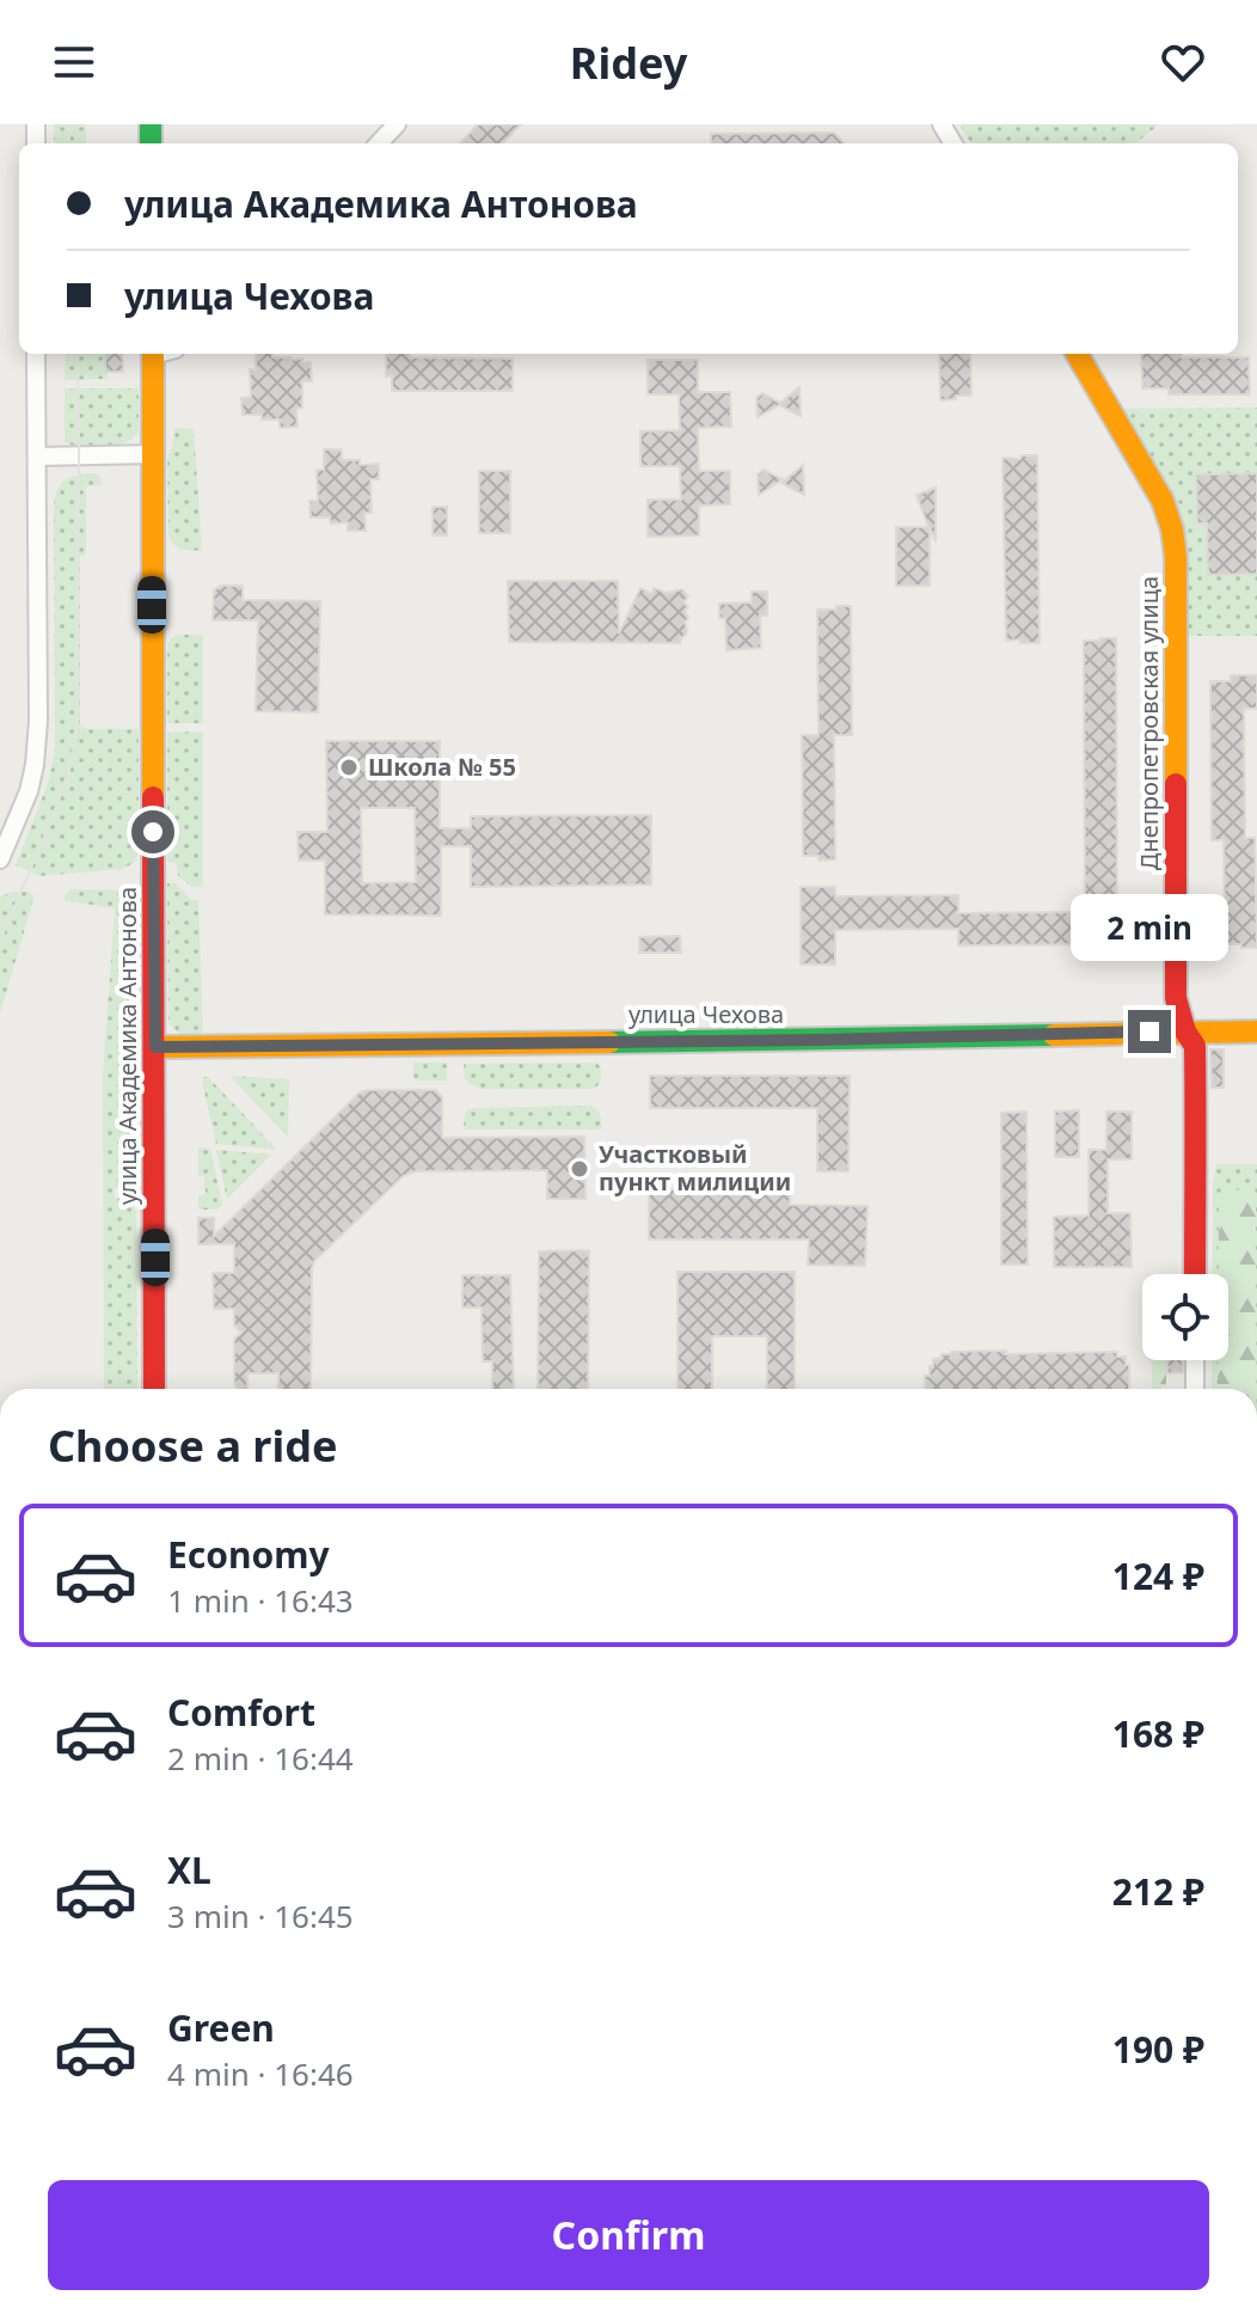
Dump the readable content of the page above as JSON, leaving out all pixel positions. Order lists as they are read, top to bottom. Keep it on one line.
{"streets":{"street":["Днепропетровская улица","улица Чехова","улица Академика Антонова"]},"crossings":[["Днепропетровская улица","улица Чехова"],["улица Чехова","улица Академика Антонова"]],"places":["Школа № 55","Участковый пункт милиции"],"page":{"header":"Ridey","banner":["улица Академика Антонова","улица Чехова"],"bubble":"2 min","heading":"Choose a ride","list":[{"name":"Economy","note":"1 min · 16:43","value":"124 ₽"},{"name":"Comfort","note":"2 min · 16:44","value":"168 ₽"},{"name":"XL","note":"3 min · 16:45","value":"212 ₽"},{"name":"Green","note":"4 min · 16:46","value":"190 ₽"}],"buttons":"Confirm"}}
